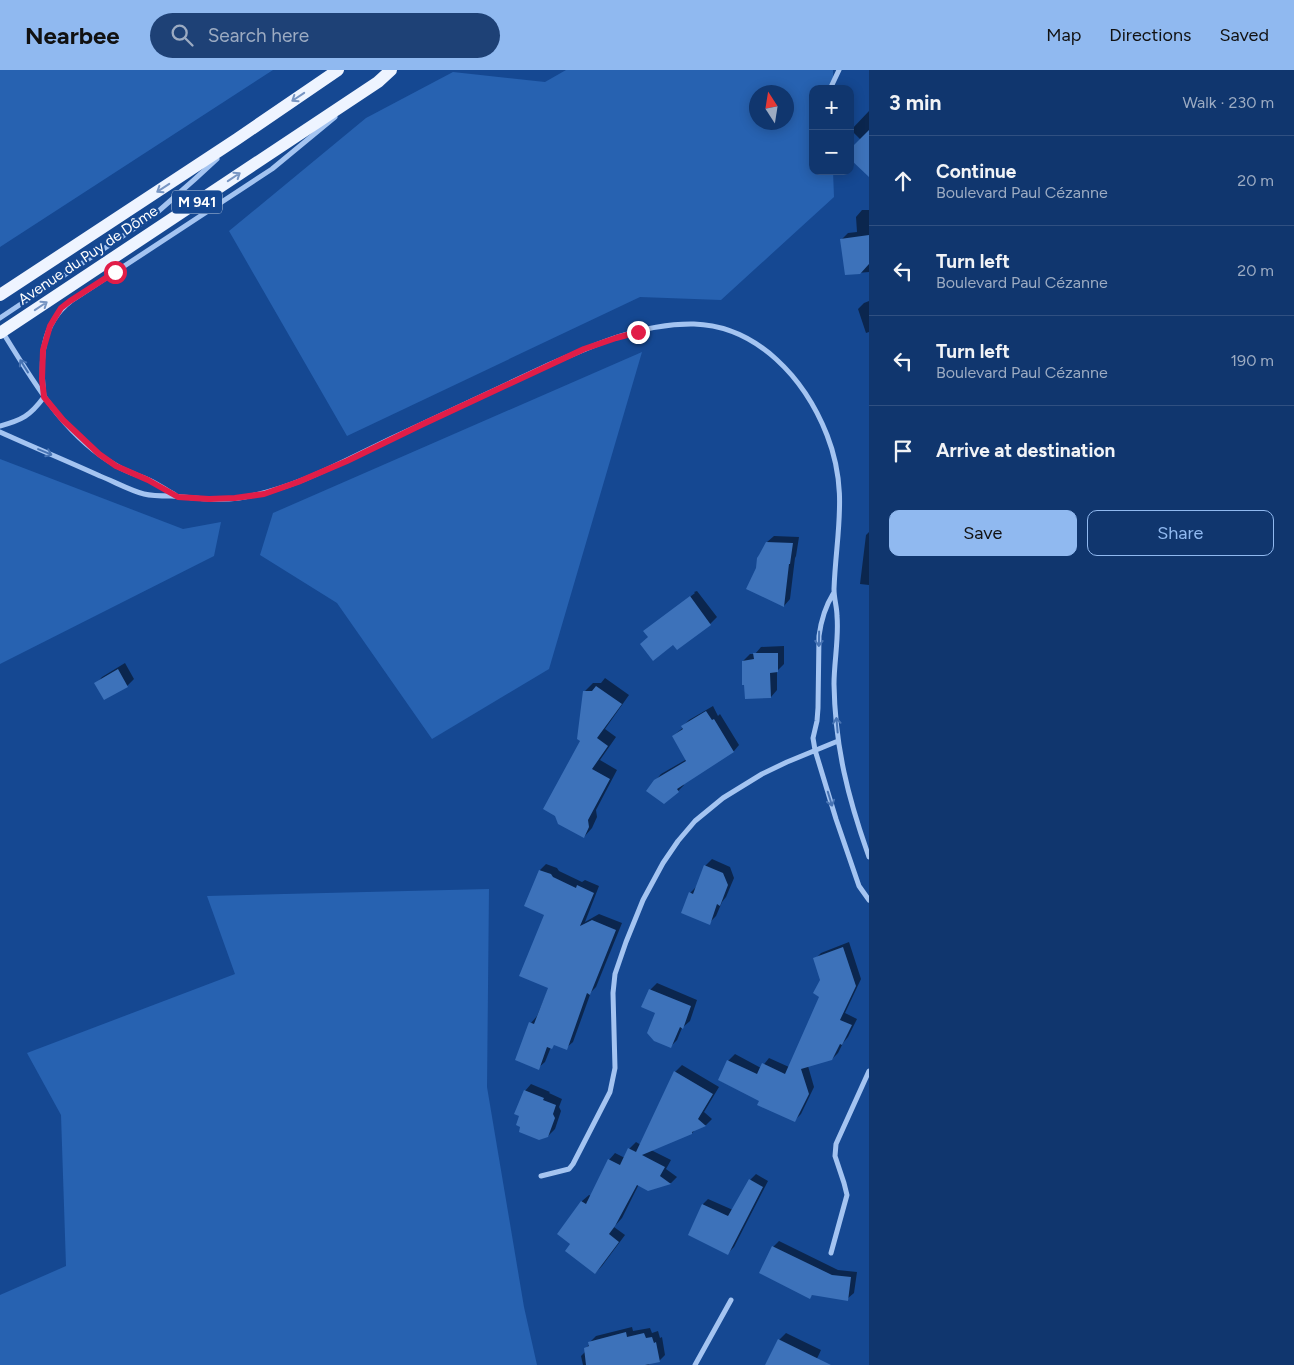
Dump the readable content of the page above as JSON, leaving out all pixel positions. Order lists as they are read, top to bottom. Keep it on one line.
{"streets":{"main road":["M 941","Avenue du Puy de Dôme"]},"north":"top","page":{"header":"Nearbee","search":"Search here","nav":["Map","Directions","Saved"],"heading":["3 min","Walk · 230 m"],"map_buttons":["+","−"],"list":[["Continue","Boulevard Paul Cézanne","20 m"],["Turn left","Boulevard Paul Cézanne","20 m"],["Turn left","Boulevard Paul Cézanne","190 m"],"Arrive at destination"],"buttons":["Save","Share"]}}
